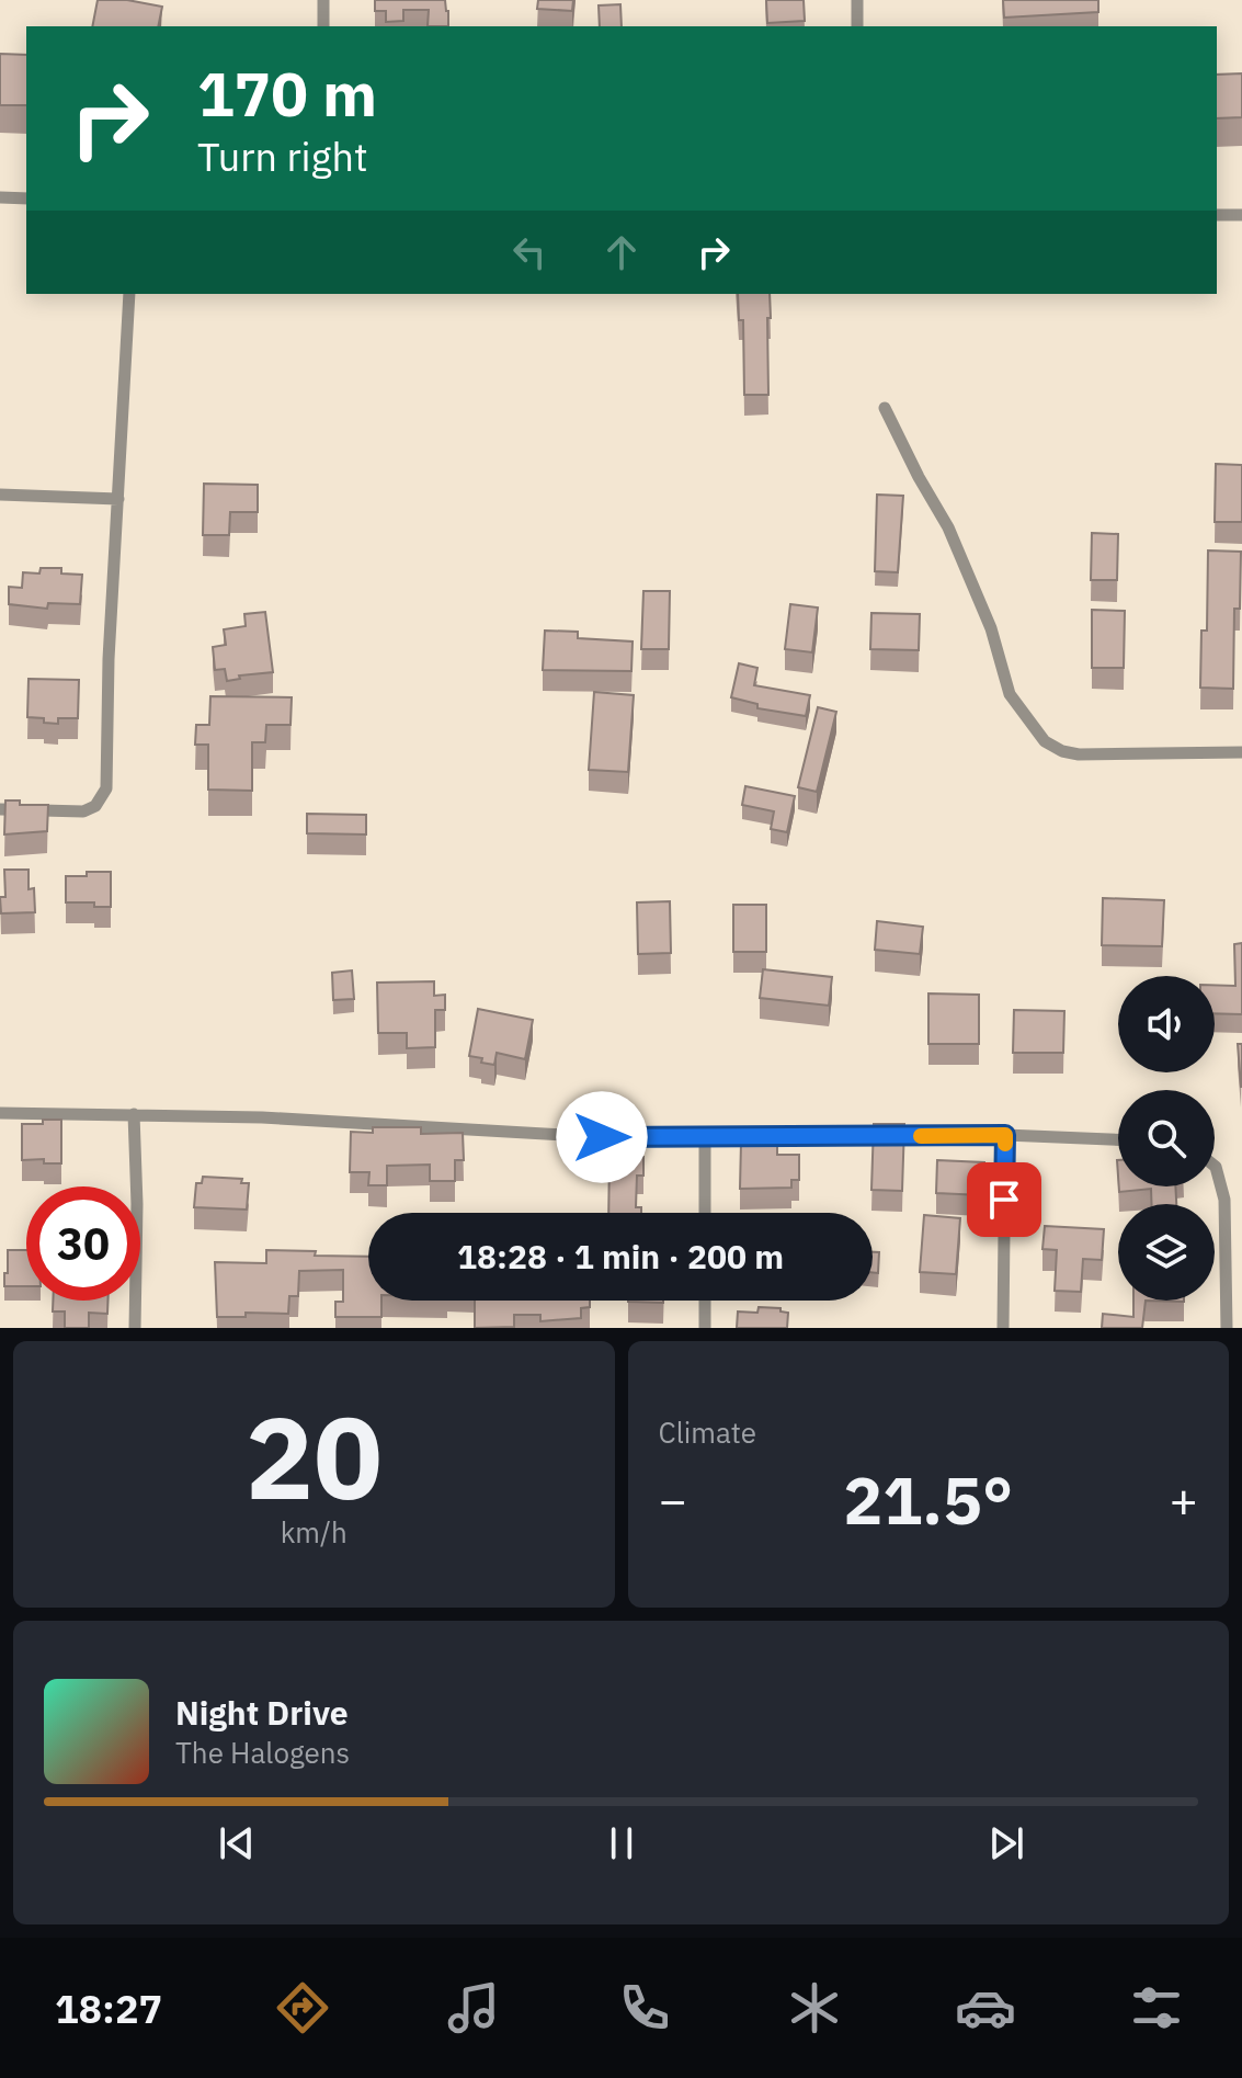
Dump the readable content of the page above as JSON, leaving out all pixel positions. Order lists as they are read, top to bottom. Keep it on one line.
{"page":{"turn":["170 m","Turn right"],"limit":"30","trip":"18:28 · 1 min · 200 m","tile":[["20","km/h"],"Climate"],"heat":["−","21.5°","+"],"song":["Night Drive","The Halogens"],"tabs":"18:27"}}
